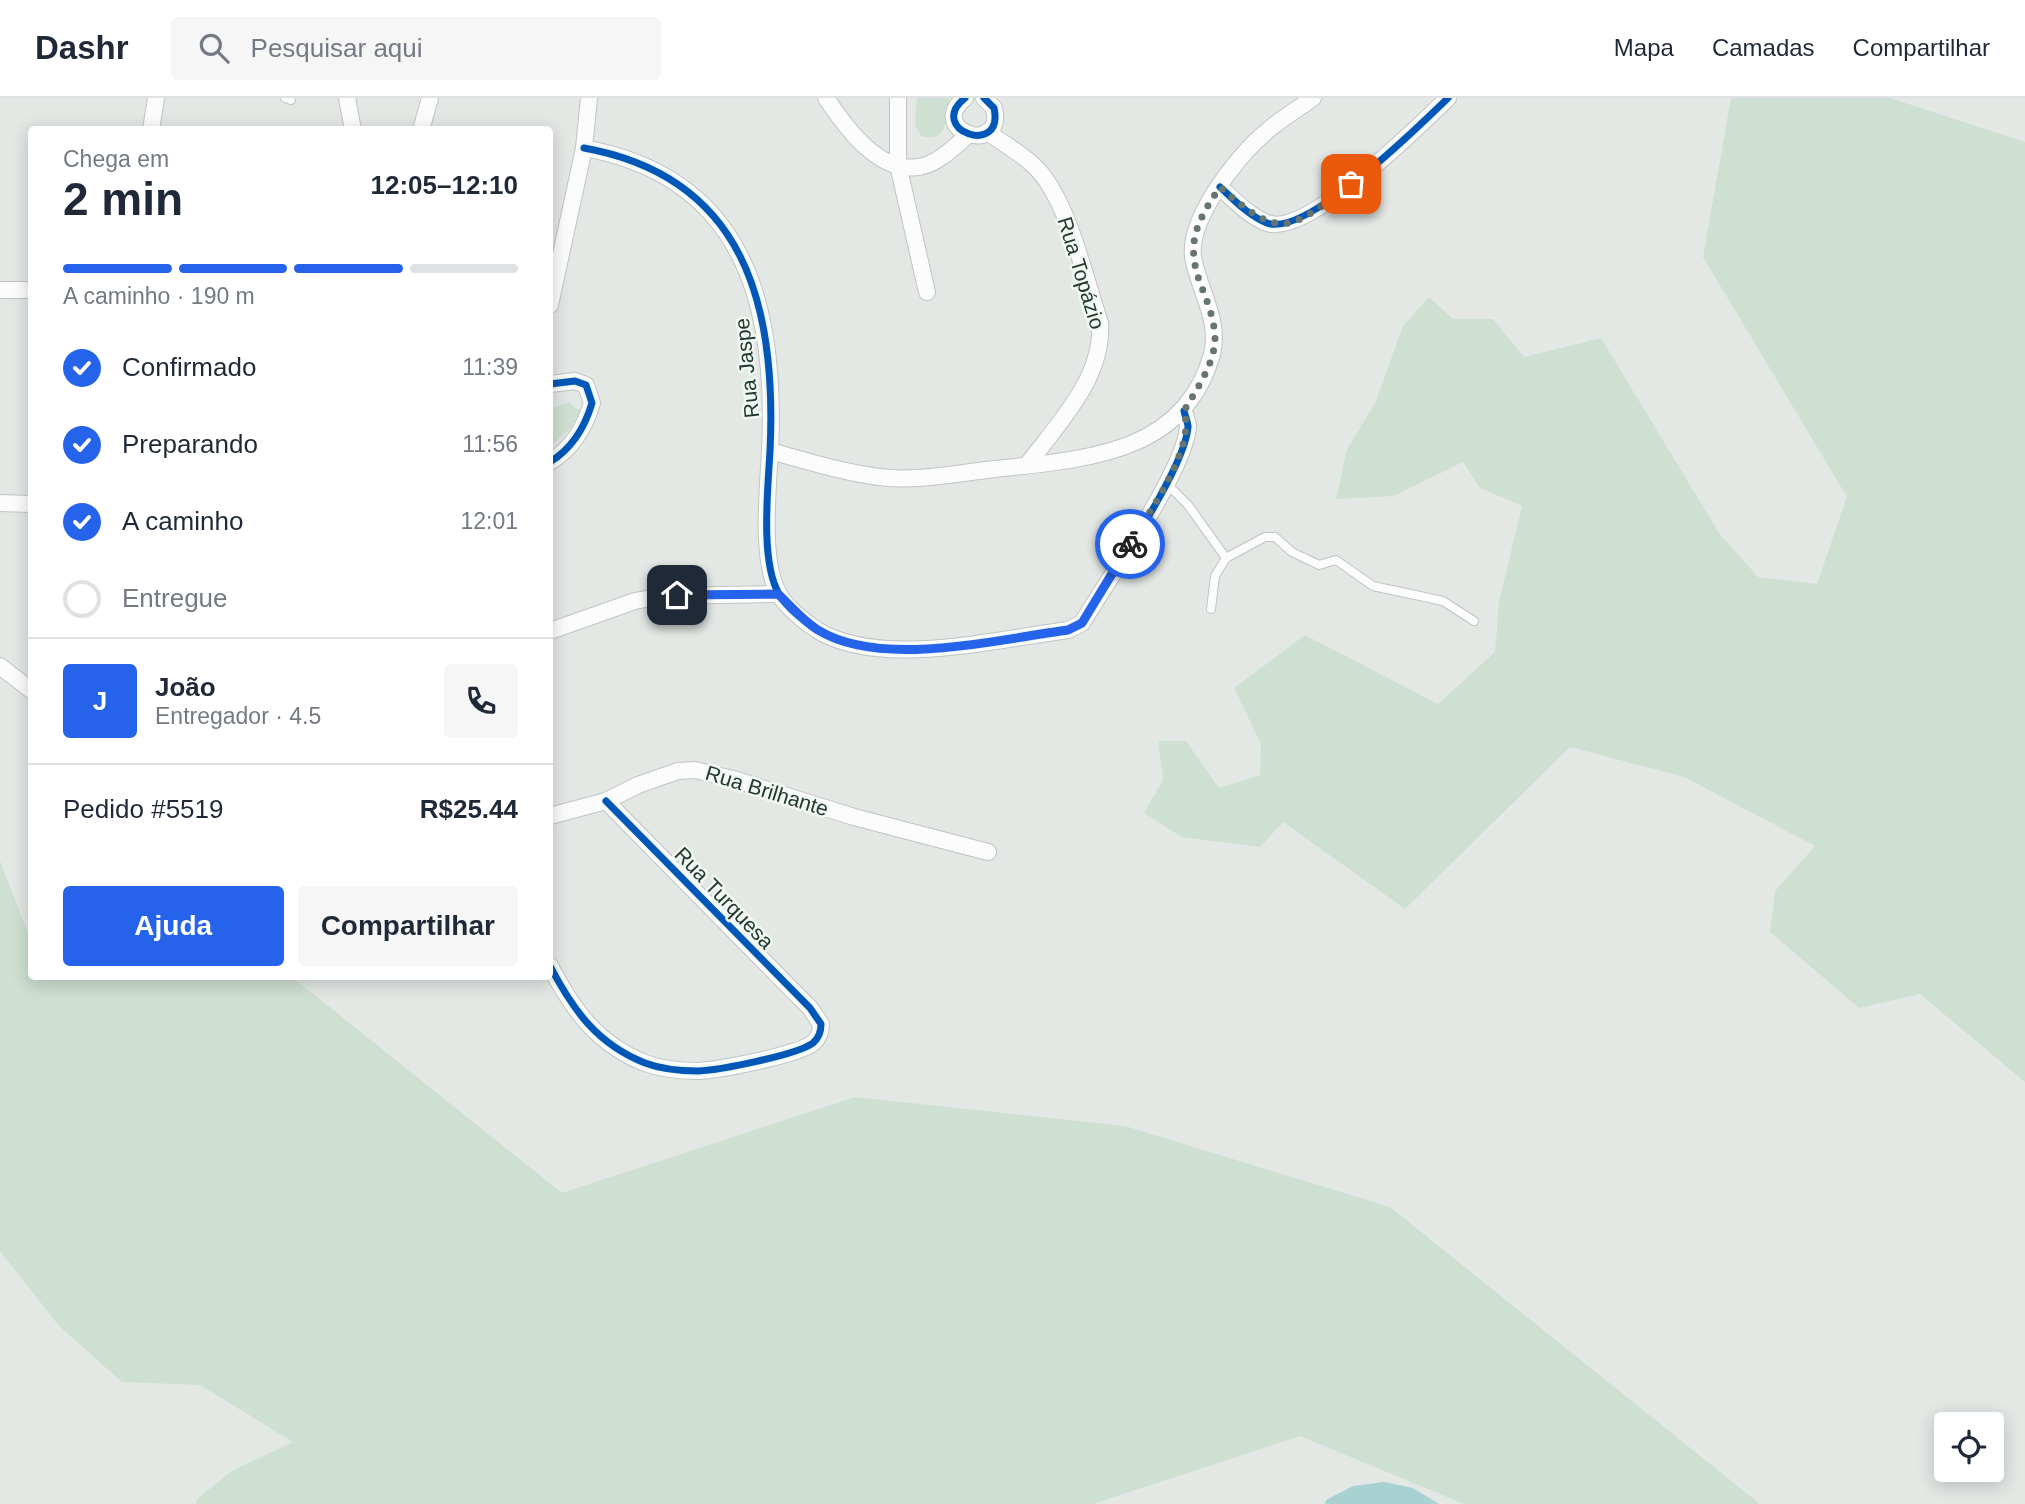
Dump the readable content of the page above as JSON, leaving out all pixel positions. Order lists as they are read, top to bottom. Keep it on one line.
{"streets":{"street":["Rua Topázio","Rua Jaspe","Rua Brilhante","Rua Turquesa"]},"crossings":[["Rua Brilhante","Rua Turquesa"]],"page":{"header":"Dashr","search":"Pesquisar aqui","nav":["Mapa","Camadas","Compartilhar"],"heading":["2 min","Chega em","12:05–12:10"],"panel":["João","Entregador · 4.5","Pedido #5519","R$25.44"],"bar":"A caminho · 190 m","list":[["Confirmado","11:39"],["Preparando","11:56"],["A caminho","12:01"],"Entregue"],"round":"J","buttons":["Ajuda","Compartilhar"]}}
